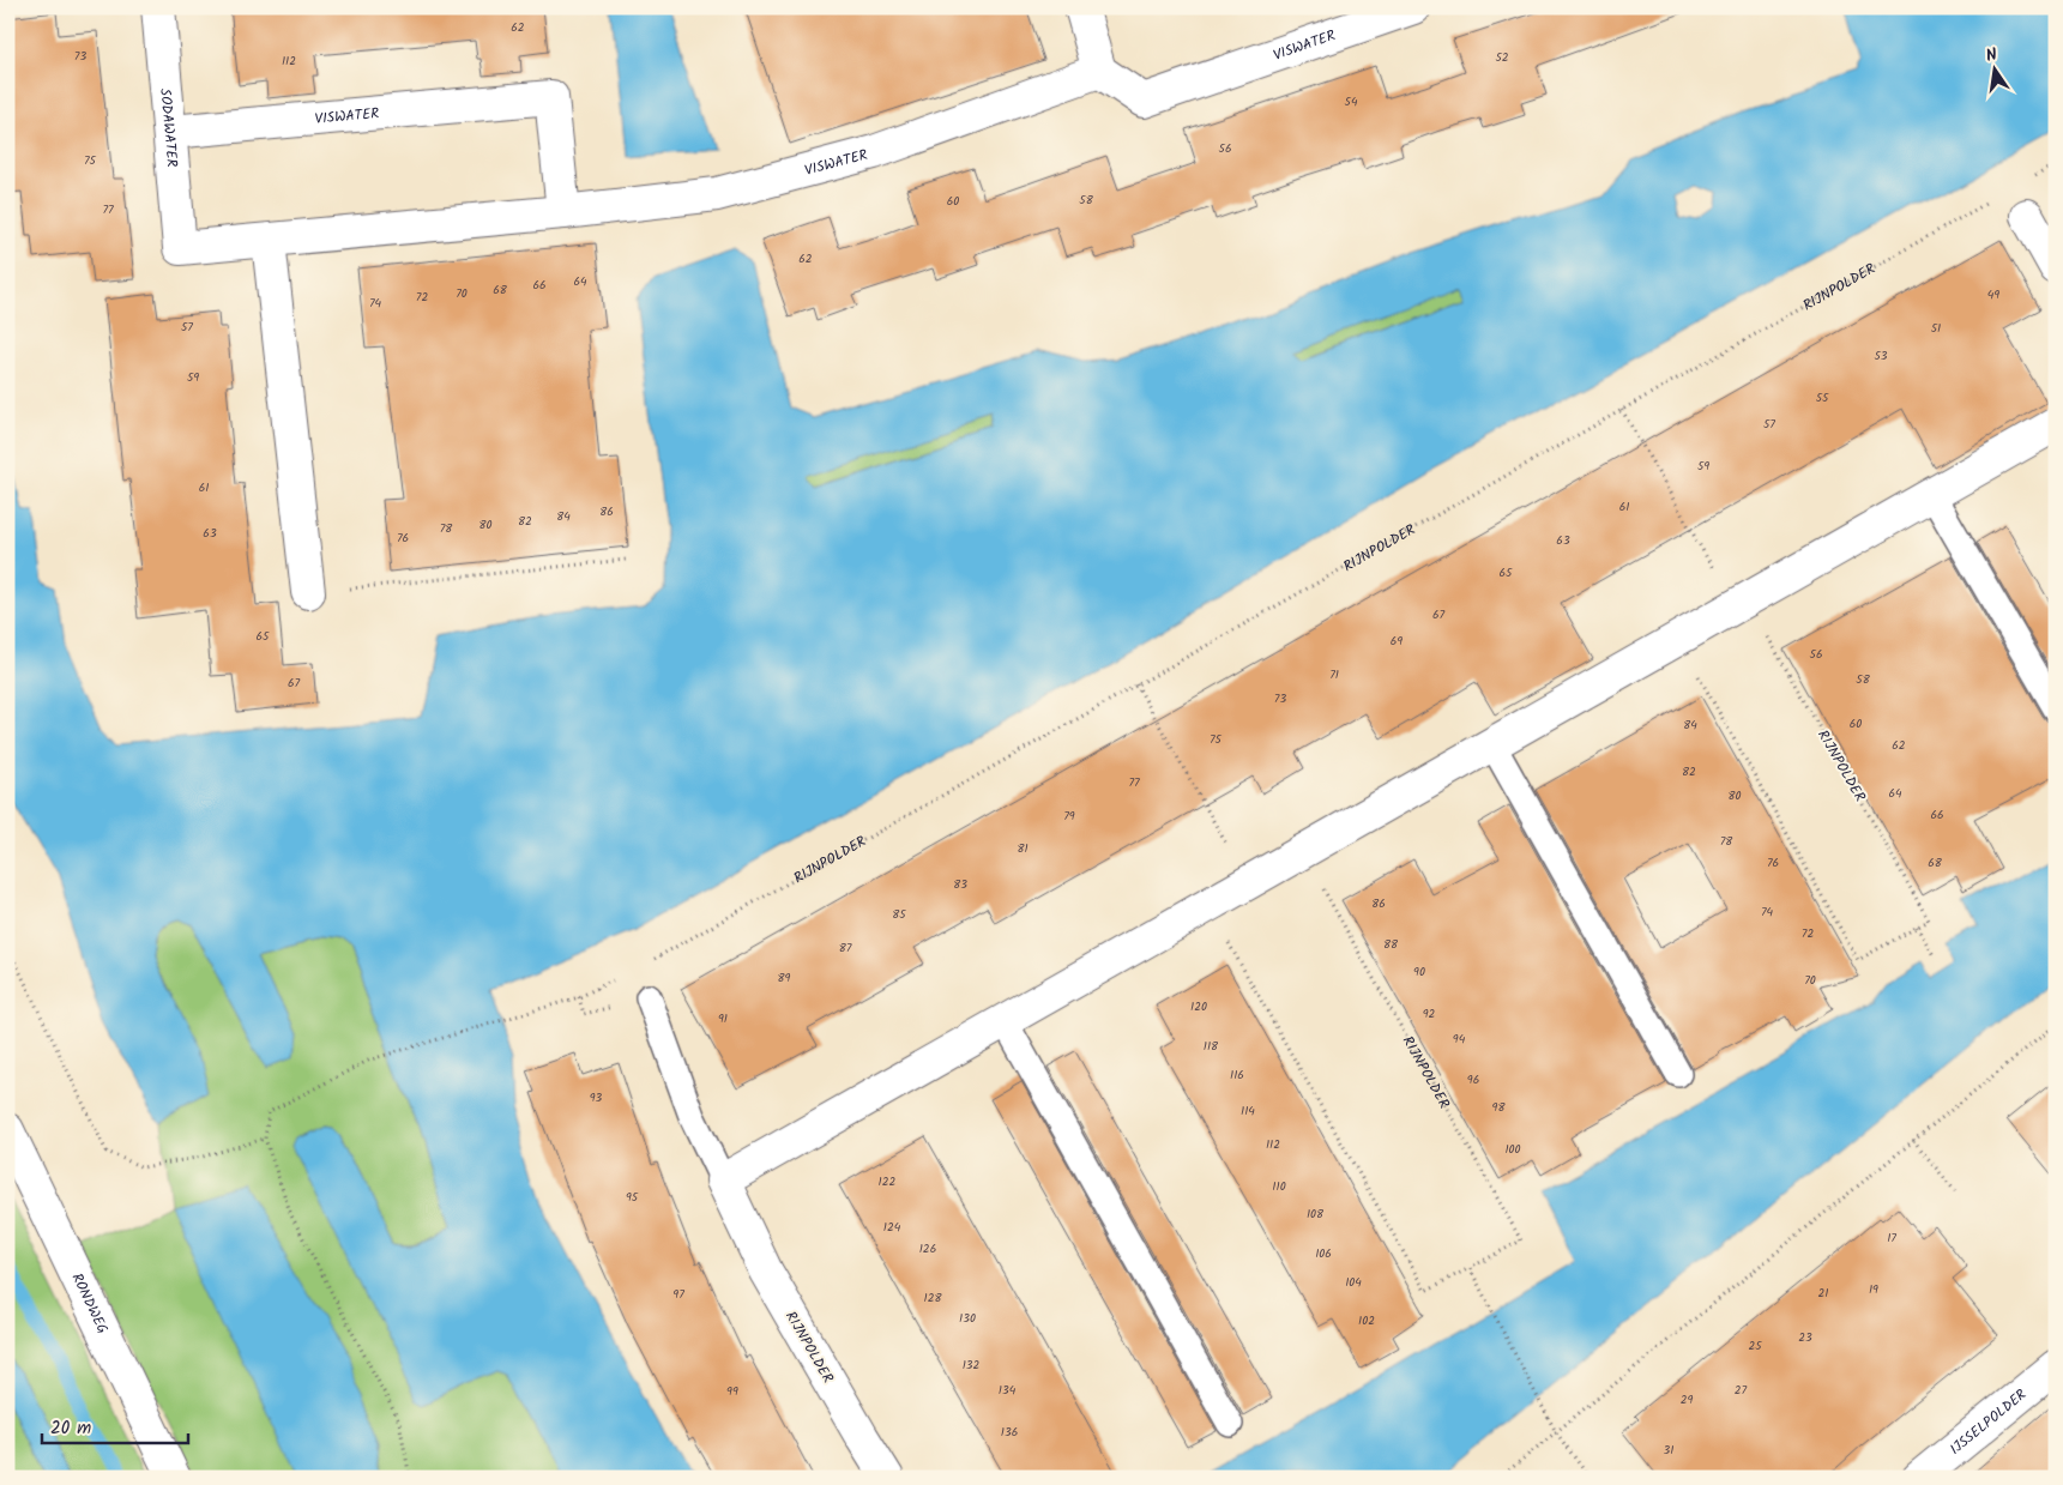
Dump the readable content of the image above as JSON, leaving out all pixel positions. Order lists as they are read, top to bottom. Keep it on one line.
{"streets":{"street":["VISWATER","SODAWATER","RIJNPOLDER","RONDWEG","IJSSELPOLDER"]},"crossings":[["VISWATER","SODAWATER"]],"house_numbers":["62","73","52","112","54","56","75","58","60","77","62","64","66","68","70","49","72","74","57","51","53","59","55","57","59","61","61","86","84","82","80","78","63","76","63","65","67","65","69","56","71","58","67","73","60","84","75","62","82","77","64","80","66","79","78","81","76","68","83","86","74","85","72","88","87","90","89","70","120","92","91","94","118","116","96","93","98","114","112","100","122","110","95","108","124","17","126","106","104","19","21","97","128","130","102","23","25","132","134","27","99","29","136","31"],"scale_bar":"20 m","north":"top"}
